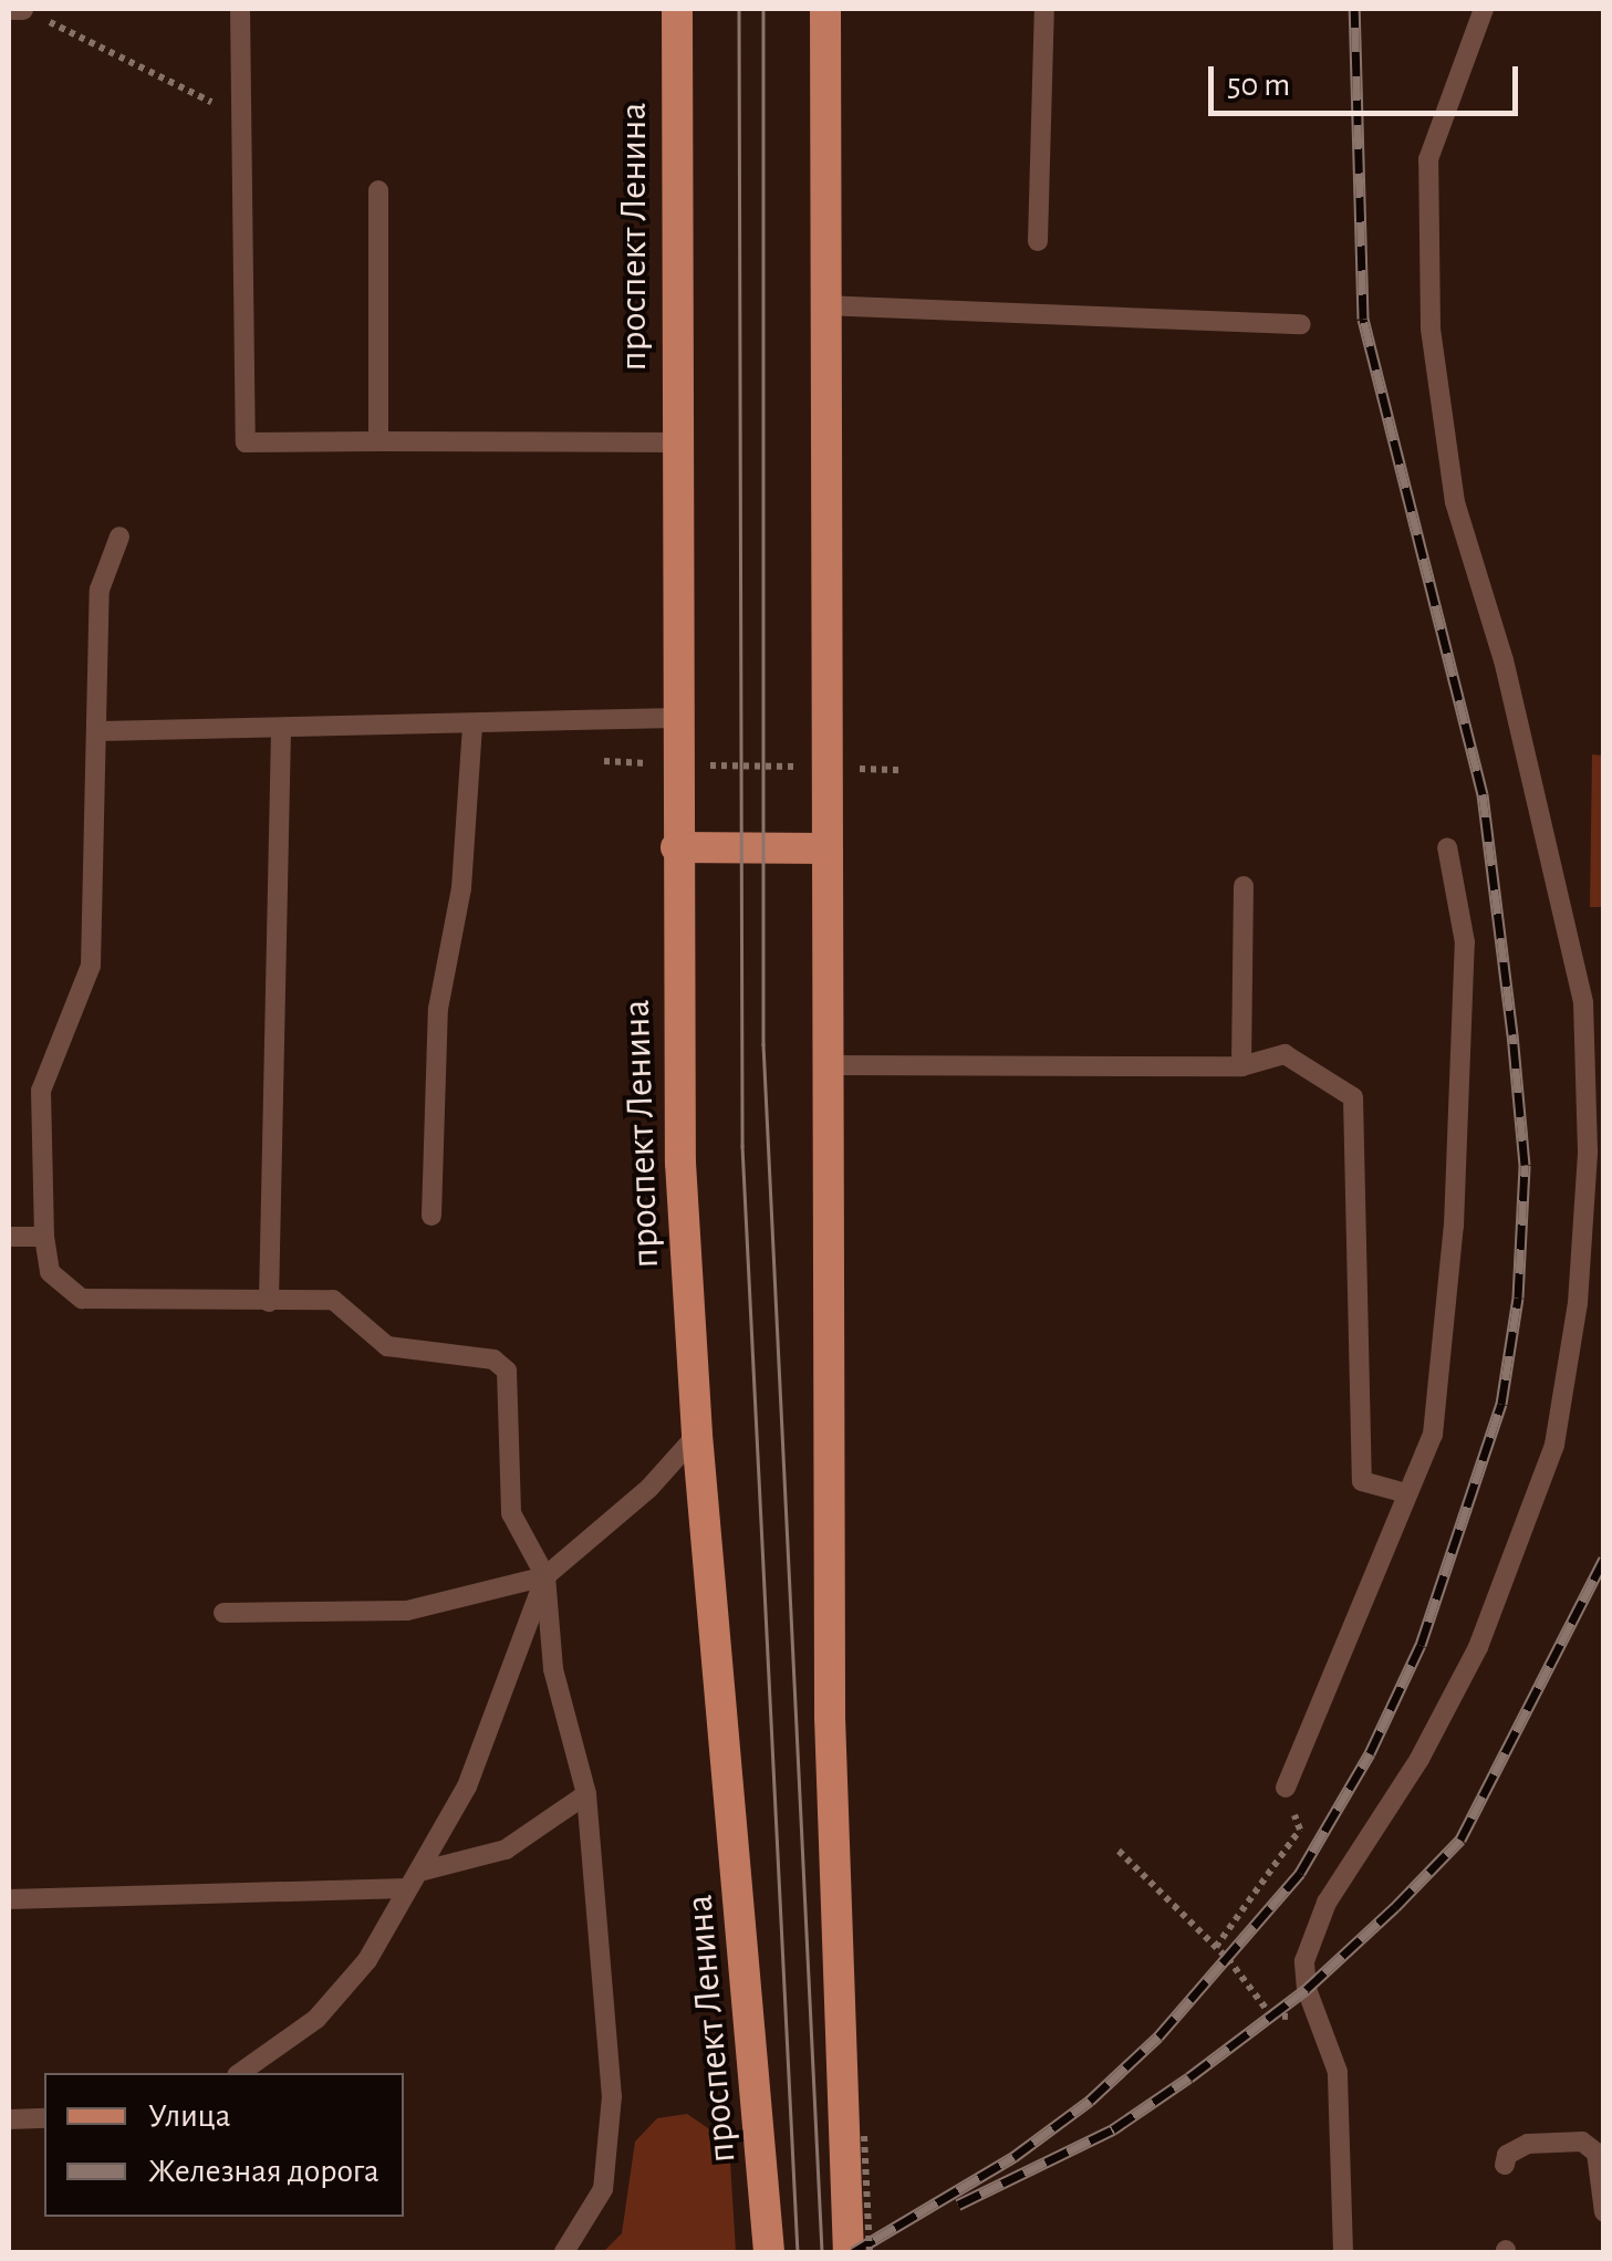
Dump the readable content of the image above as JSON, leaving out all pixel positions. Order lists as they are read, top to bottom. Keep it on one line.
{"streets":{"main road":["проспект Ленина"]},"legend":["Улица","Железная дорога"],"scale_bar":"50 m"}
